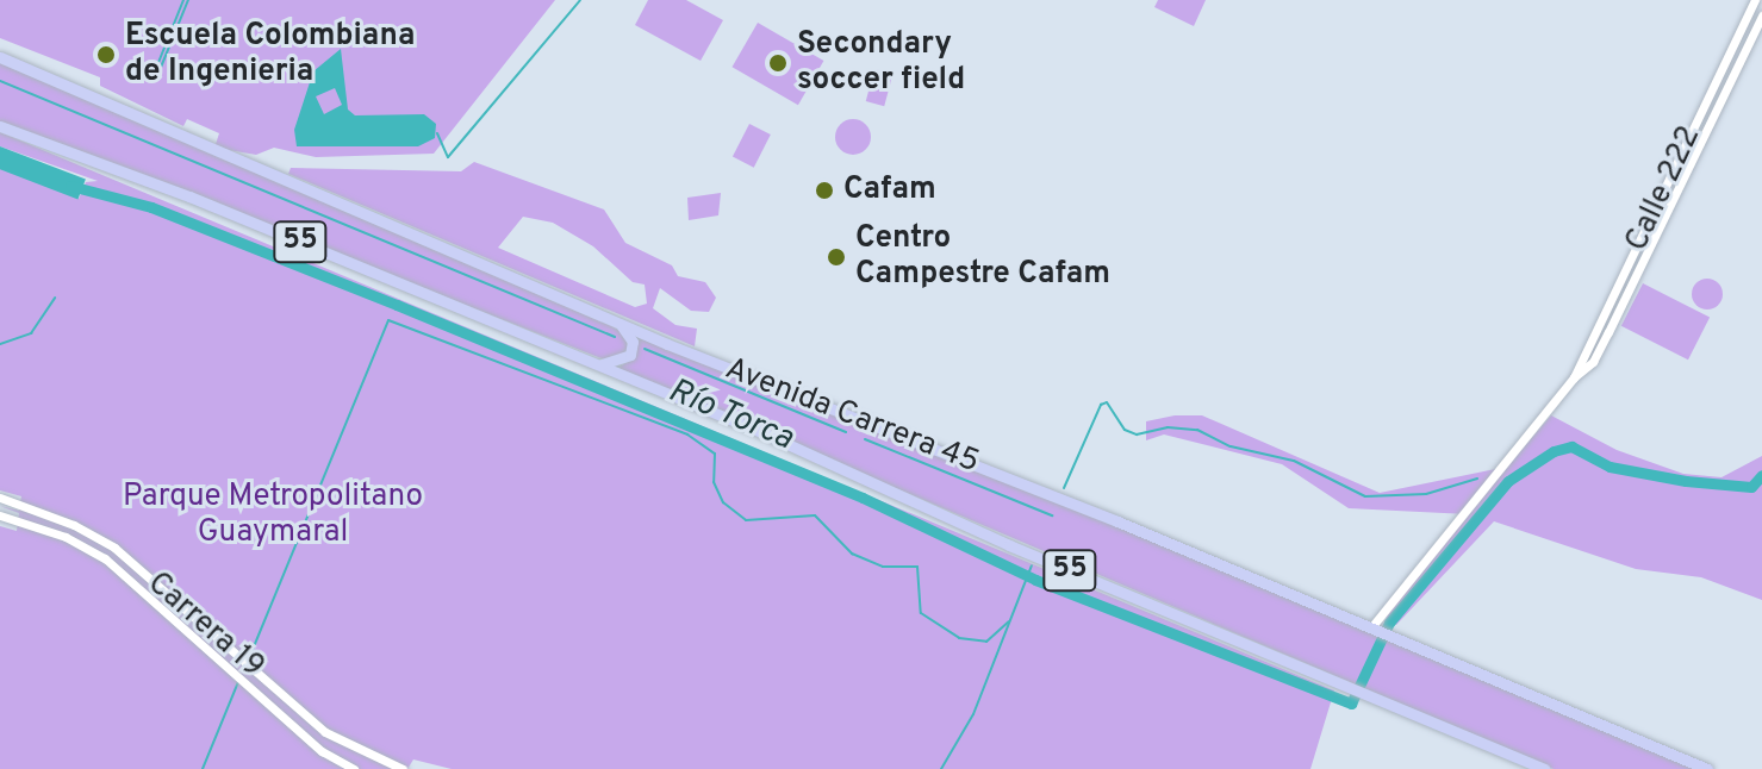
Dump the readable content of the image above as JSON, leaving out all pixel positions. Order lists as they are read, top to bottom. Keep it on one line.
{"streets":{"highway":["55","Avenida Carrera 45"],"street":["Calle 222","Carrera 19"]},"crossings":[["Calle 222","Avenida Carrera 45"]],"water":["Río Torca"],"parks":["Parque Metropolitano Guaymaral"],"places":["Escuela Colombiana de Ingenieria","Secondary soccer field","Cafam","Centro Campestre Cafam"]}
